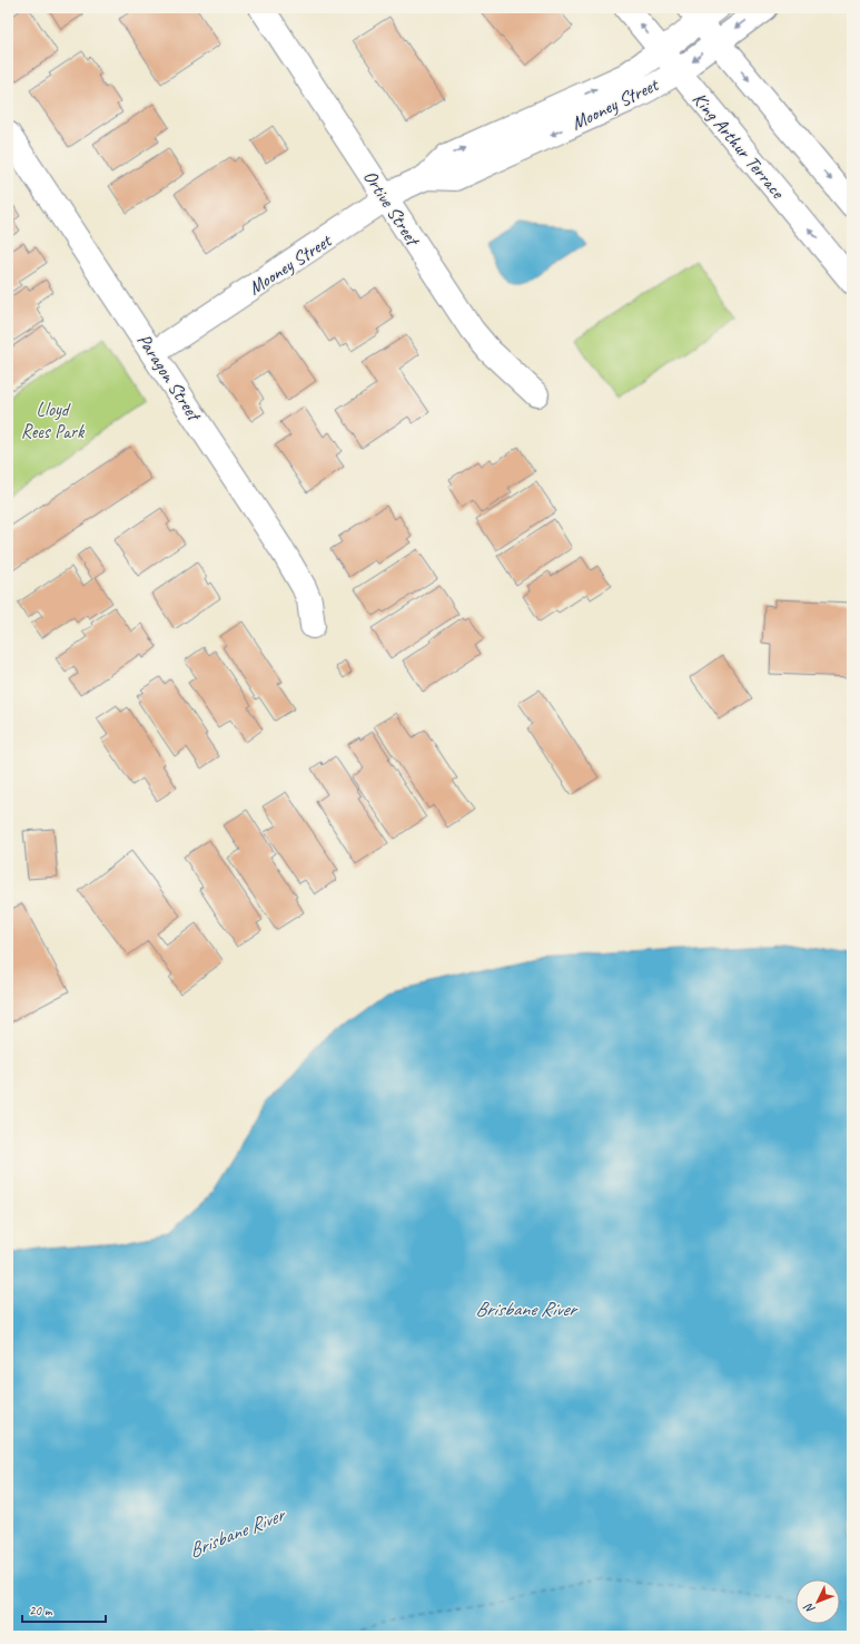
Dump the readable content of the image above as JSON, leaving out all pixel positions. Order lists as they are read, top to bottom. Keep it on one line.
{"streets":{"street":["Mooney Street","King Arthur Terrace","Ortive Street","Paragon Street"]},"crossings":[["Mooney Street","King Arthur Terrace"],["Mooney Street","Ortive Street"],["Mooney Street","Paragon Street"]],"water":["Brisbane River"],"parks":["Lloyd Rees Park"],"scale_bar":"20 m","north":"bottom left"}
